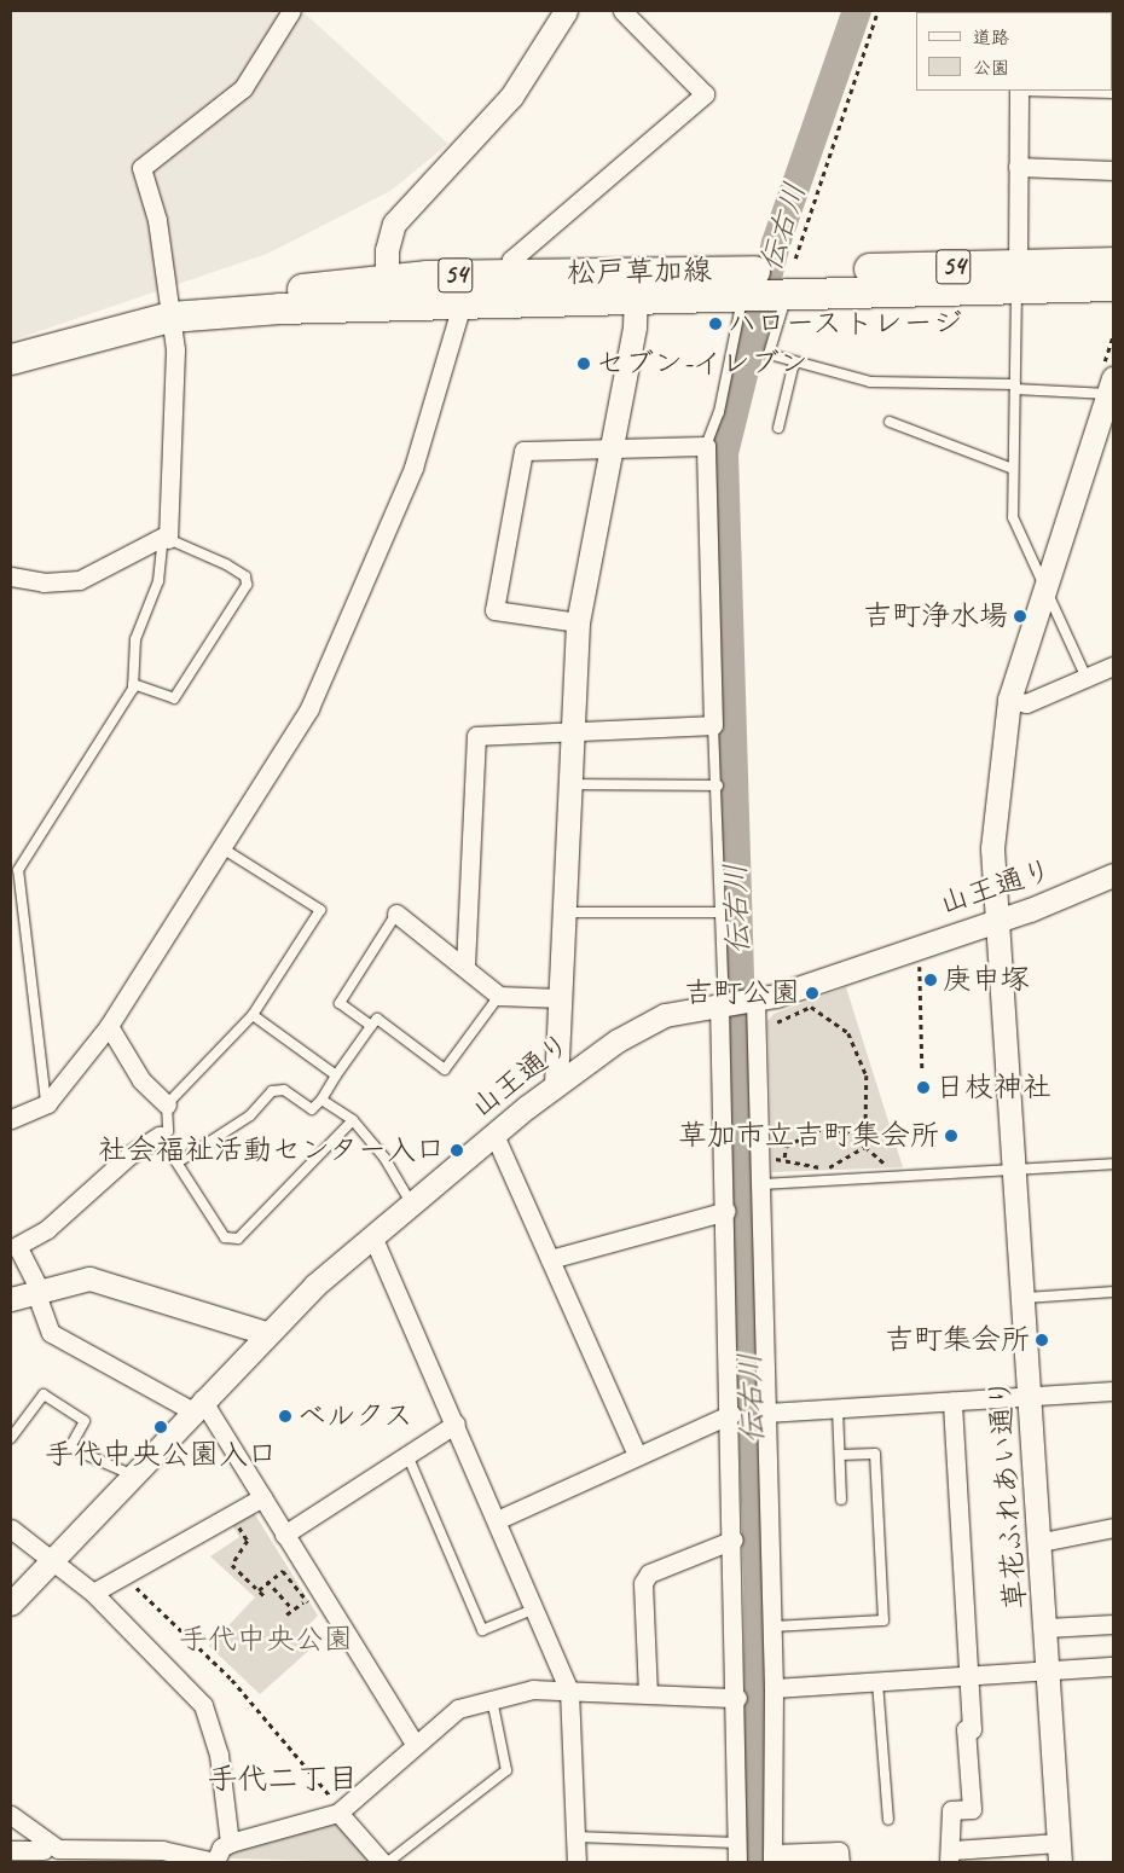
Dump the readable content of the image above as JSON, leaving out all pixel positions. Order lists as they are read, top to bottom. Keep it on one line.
{"streets":{"main road":["54","松戸草加線"],"street":["山王通り","草花ふれあい通り"]},"crossings":[["山王通り","草花ふれあい通り"]],"districts":["手代二丁目"],"water":["伝右川"],"parks":["手代中央公園"],"places":["ハローストレージ","セブン-イレブン","吉町浄水場","庚申塚","吉町公園","日枝神社","草加市立吉町集会所","社会福祉活動センター入口","吉町集会所","ベルクス","手代中央公園入口"],"legend":["道路","公園"]}
